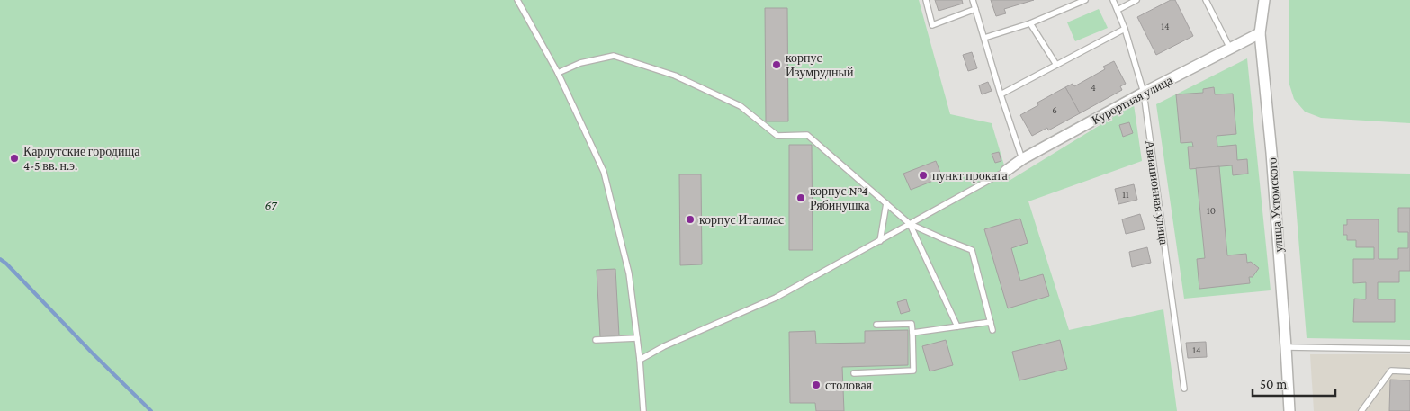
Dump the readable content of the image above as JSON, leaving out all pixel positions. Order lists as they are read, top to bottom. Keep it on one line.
{"streets":{"street":["Курортная улица","улица Ухтомского"],"lane":["Авиационная улица"]},"crossings":[["Курортная улица","Авиационная улица"],["Курортная улица","улица Ухтомского"]],"parks":["67"],"places":["корпус Изумрудный","Карлутские городища 4-5 вв. н.э.","пункт проката","корпус №4 Рябинушка","корпус Италмас","столовая"],"house_numbers":["14","4","6","11","10","14"],"scale_bar":"50 m"}
